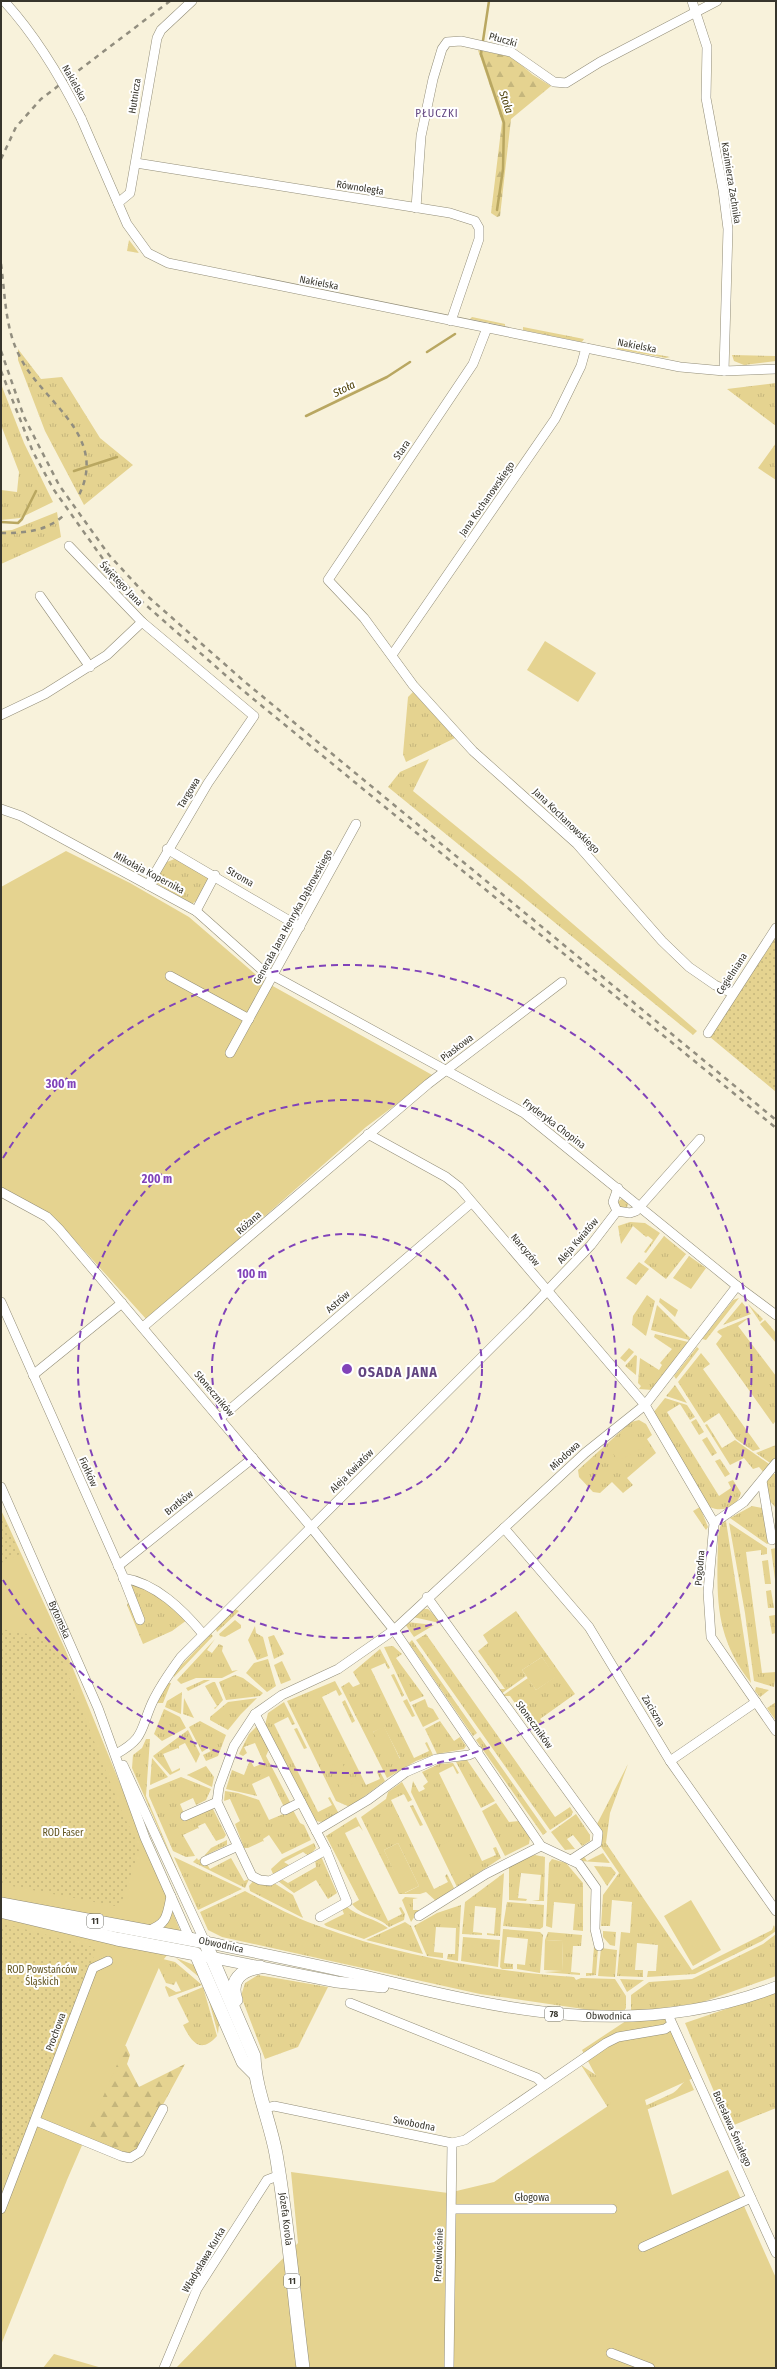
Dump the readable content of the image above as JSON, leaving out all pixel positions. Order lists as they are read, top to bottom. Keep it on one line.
{"streets":{"highway":["Bytomska","11","Obwodnica","Józefa Korola"],"main road":["78"],"street":["Płuczki","Nakielska","Hutnicza","Kazimierza Zachnika","Równoległa","Stara","Jana Kochanowskiego","Świętego Jana","Targowa","Mikołaja Kopernika","Stroma","Generała Jana Henryka Dąbrowskiego","Cegielniana","Piaskowa","Fryderyka Chopina","Różana","Aleja Kwiatów","Narcyzów","Astrów","Słoneczników","Miodowa","Fiołków","Bratków","Pogodna","Zaciszna","Prochowa","Swobodna","Bolesława Śmiałego","Głogowa","Przedwiośnie","Władysława Kurka"]},"crossings":[["Płuczki","Kazimierza Zachnika"],["Płuczki","Równoległa"],["Nakielska","Hutnicza"],["Nakielska","Kazimierza Zachnika"],["Nakielska","Równoległa"],["Nakielska","Stara"],["Nakielska","Jana Kochanowskiego"],["Hutnicza","Równoległa"],["Stara","Jana Kochanowskiego"],["Jana Kochanowskiego","Cegielniana"],["Świętego Jana","Targowa"],["Targowa","Mikołaja Kopernika"],["Targowa","Stroma"],["Mikołaja Kopernika","Generała Jana Henryka Dąbrowskiego"],["Mikołaja Kopernika","Fryderyka Chopina"],["Stroma","Generała Jana Henryka Dąbrowskiego"],["Generała Jana Henryka Dąbrowskiego","Fryderyka Chopina"],["Piaskowa","Fryderyka Chopina"],["Piaskowa","Różana"],["Piaskowa","Narcyzów"],["Fryderyka Chopina","Miodowa"],["Różana","Narcyzów"],["Różana","Słoneczników"],["Aleja Kwiatów","Narcyzów"],["Aleja Kwiatów","Słoneczników"],["Aleja Kwiatów","Bytomska"],["Narcyzów","Astrów"],["Narcyzów","Miodowa"],["Astrów","Słoneczników"],["Słoneczników","Miodowa"],["Słoneczników","Bratków"],["Miodowa","Zaciszna"],["Fiołków","Bratków"],["Bytomska","Obwodnica"],["Bytomska","Józefa Korola"],["Obwodnica","Bolesława Śmiałego"],["Obwodnica","Józefa Korola"],["Swobodna","Józefa Korola"],["Swobodna","Przedwiośnie"],["Głogowa","Przedwiośnie"],["Józefa Korola","Władysława Kurka"]],"districts":["PŁUCZKI","OSADA JANA"],"water":["Stoła"],"parks":["ROD Faser","ROD Powstańców Śląskich"],"rings":["300 m","200 m","100 m"]}
